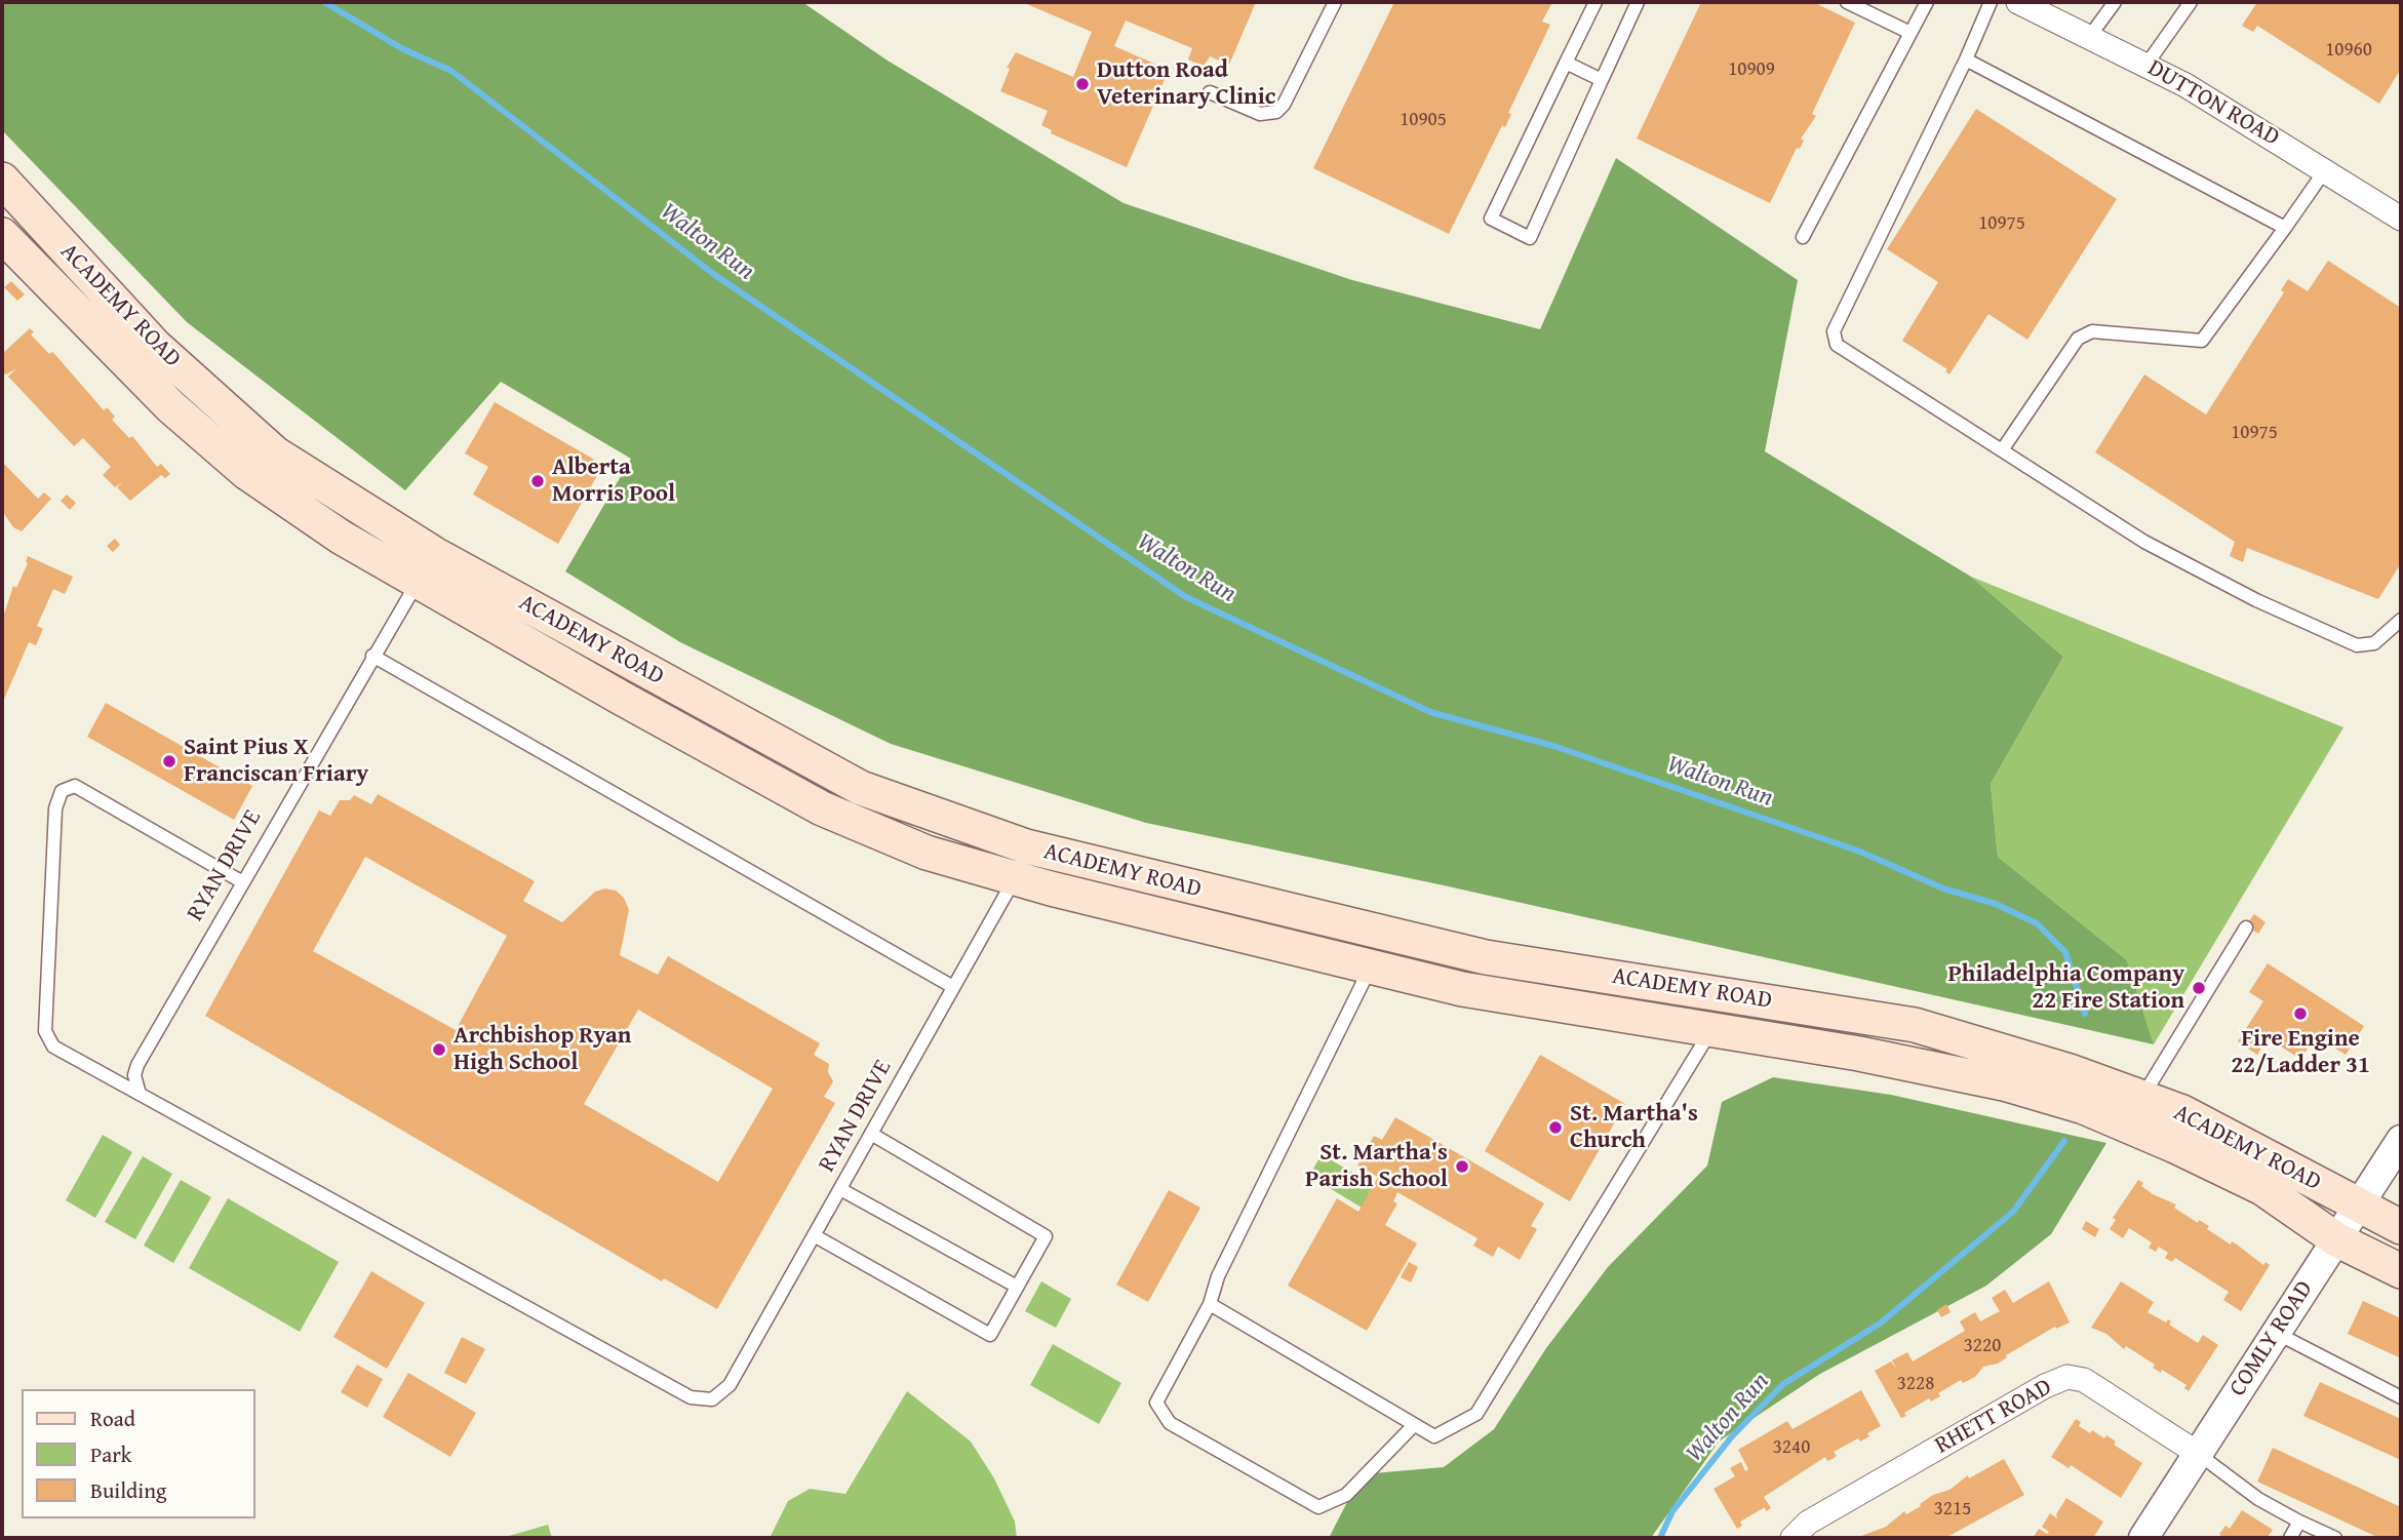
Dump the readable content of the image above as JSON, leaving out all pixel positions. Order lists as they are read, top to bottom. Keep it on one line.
{"streets":{"main road":["ACADEMY ROAD"],"street":["DUTTON ROAD","COMLY ROAD","RHETT ROAD"],"lane":["RYAN DRIVE"]},"crossings":[["ACADEMY ROAD","RYAN DRIVE"],["ACADEMY ROAD","COMLY ROAD"],["COMLY ROAD","RHETT ROAD"]],"water":["Walton Run"],"places":["Dutton Road Veterinary Clinic","Alberta Morris Pool","Saint Pius X Franciscan Friary","Philadelphia Company 22 Fire Station","Fire Engine 22/Ladder 31","Archbishop Ryan High School","St. Martha's Church","St. Martha's Parish School"],"house_numbers":["10960","10909","10905","10975","10975","3220","3228","3240","3215"],"legend":["Road","Park","Building"]}
